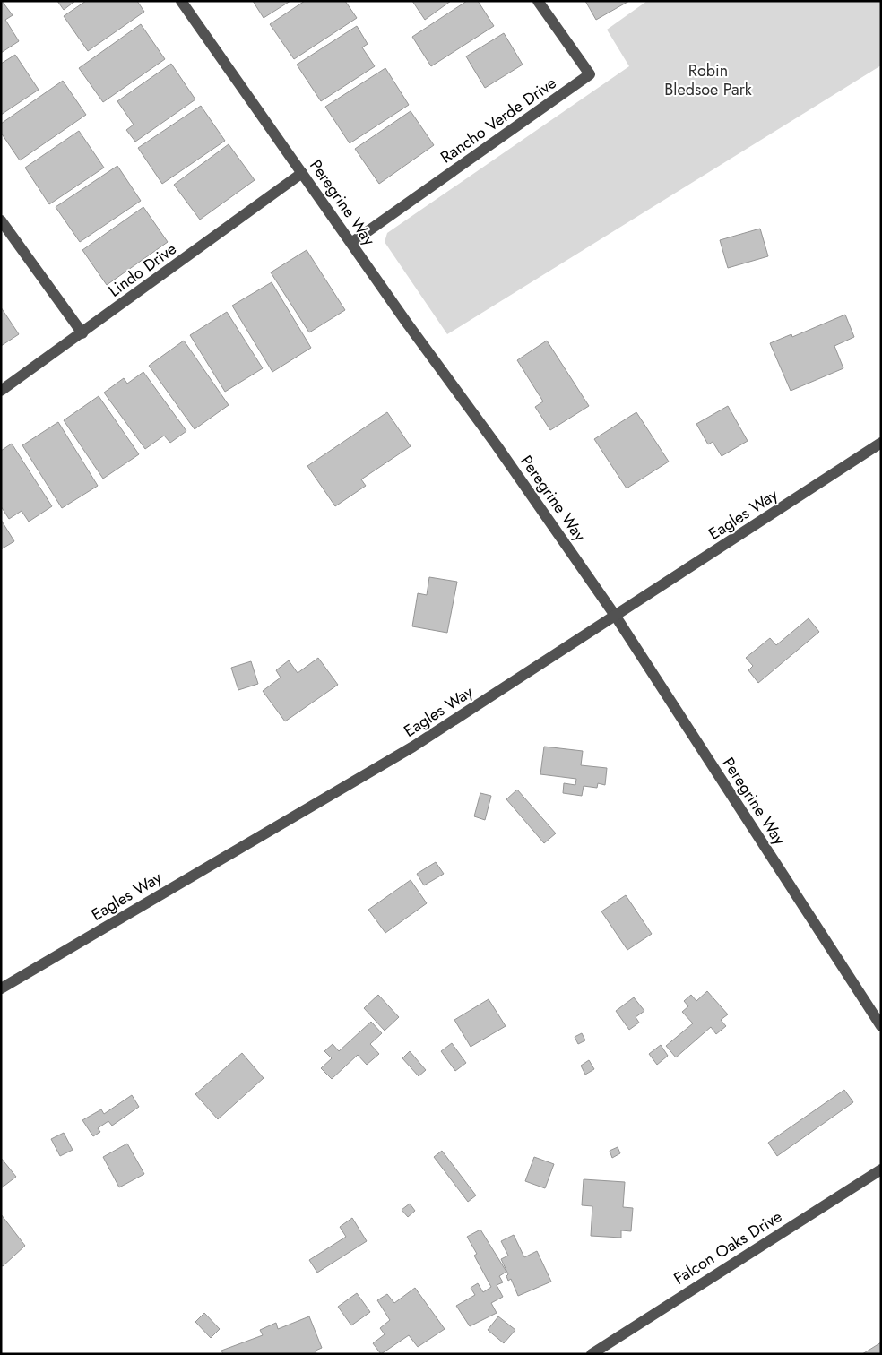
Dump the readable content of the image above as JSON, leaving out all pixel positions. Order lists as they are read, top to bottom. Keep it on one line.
{"streets":{"street":["Rancho Verde Drive","Peregrine Way","Lindo Drive","Eagles Way","Falcon Oaks Drive"]},"crossings":[["Rancho Verde Drive","Peregrine Way"],["Peregrine Way","Lindo Drive"],["Peregrine Way","Eagles Way"]],"parks":["Robin Bledsoe Park"]}
